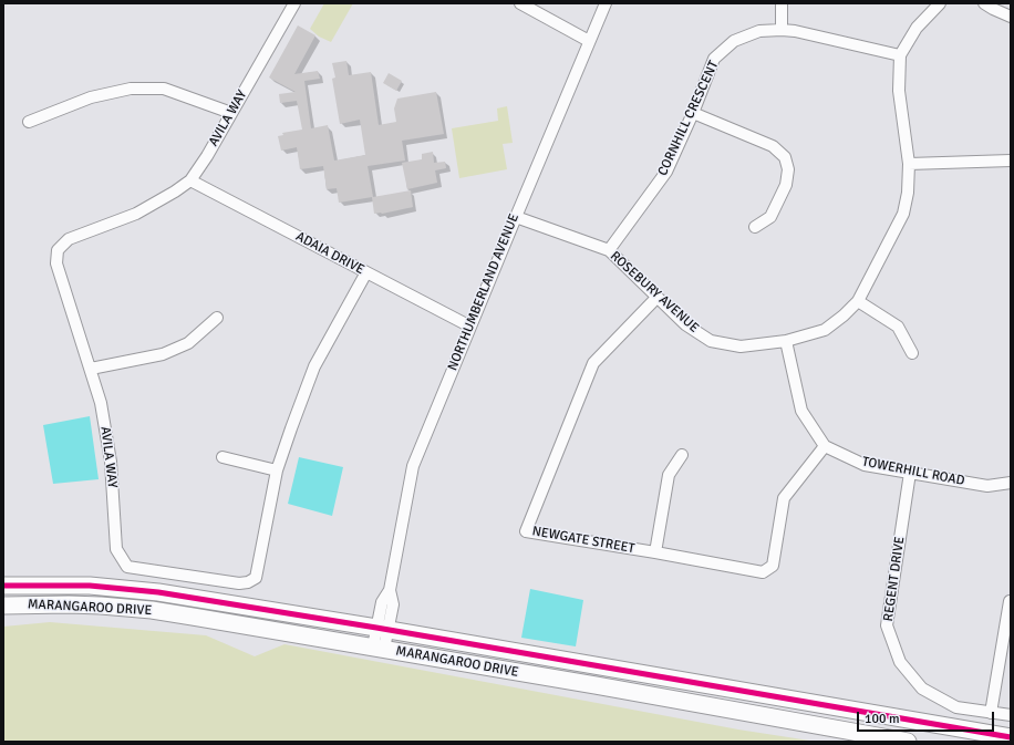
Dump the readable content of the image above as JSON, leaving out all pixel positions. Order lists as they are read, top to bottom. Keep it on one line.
{"streets":{"main road":["MARANGAROO DRIVE"],"street":["AVILA WAY","CORNHILL CRESCENT","ADAIA DRIVE","NORTHUMBERLAND AVENUE","ROSEBURY AVENUE","TOWERHILL ROAD","NEWGATE STREET","REGENT DRIVE"]},"crossings":[["AVILA WAY","ADAIA DRIVE"],["CORNHILL CRESCENT","ROSEBURY AVENUE"],["ADAIA DRIVE","NORTHUMBERLAND AVENUE"],["NORTHUMBERLAND AVENUE","ROSEBURY AVENUE"],["NORTHUMBERLAND AVENUE","MARANGAROO DRIVE"],["ROSEBURY AVENUE","NEWGATE STREET"],["TOWERHILL ROAD","NEWGATE STREET"],["TOWERHILL ROAD","REGENT DRIVE"]],"scale_bar":"100 m"}
